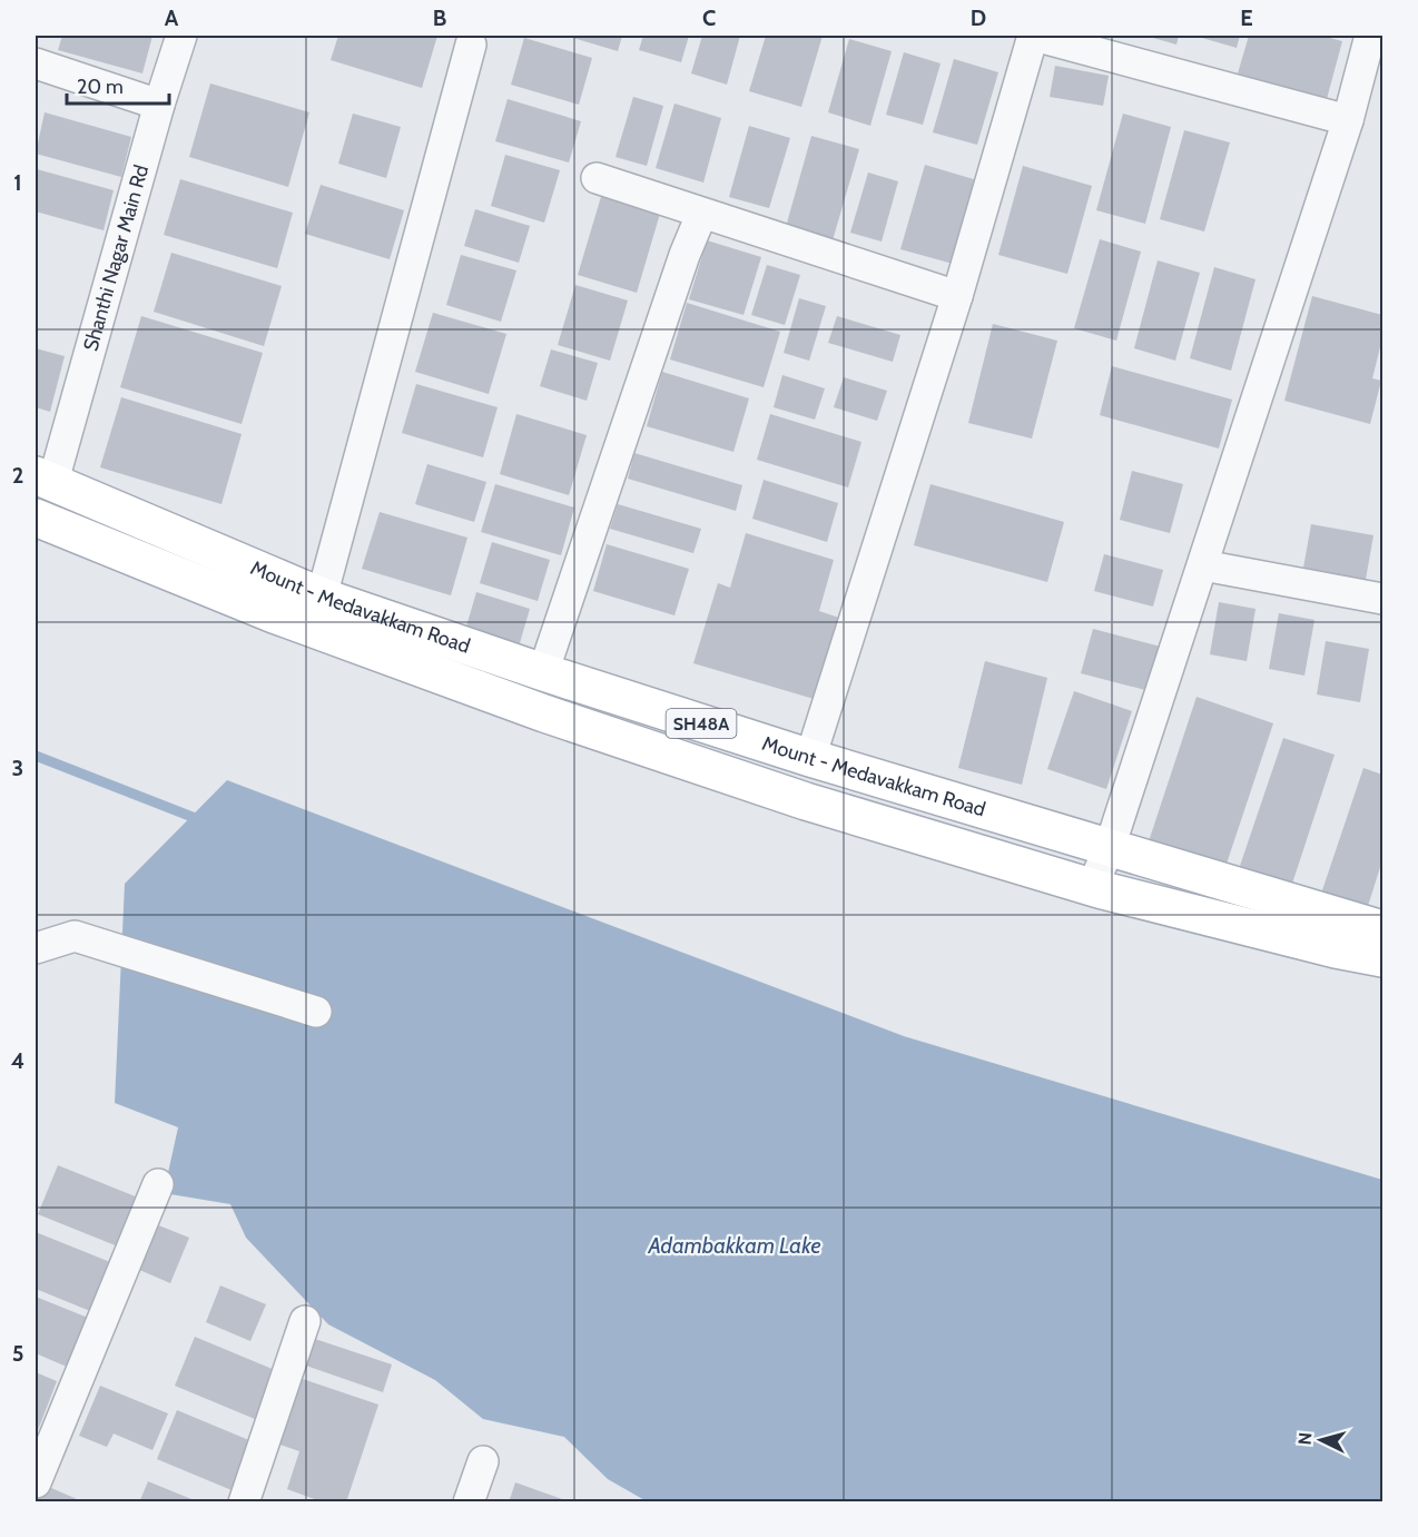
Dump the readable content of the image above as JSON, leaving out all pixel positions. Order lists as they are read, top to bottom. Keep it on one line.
{"streets":{"main road":["Mount - Medavakkam Road","SH48A"],"street":["Shanthi Nagar Main Rd"]},"crossings":[["Shanthi Nagar Main Rd","Mount - Medavakkam Road"]],"water":["Adambakkam Lake"],"scale_bar":"20 m","north":"left","grid":{"columns":["A","B","C","D","E"],"rows":["1","2","3","4","5"]}}
